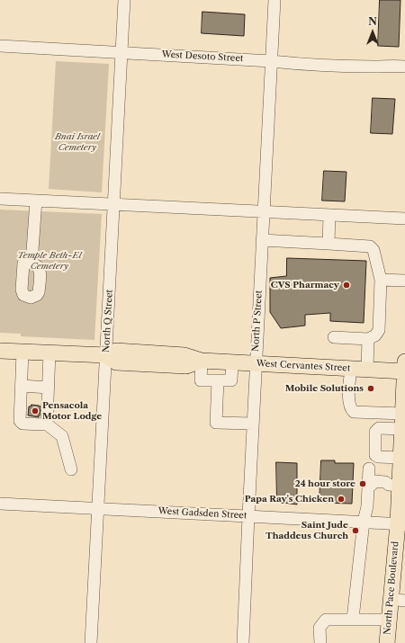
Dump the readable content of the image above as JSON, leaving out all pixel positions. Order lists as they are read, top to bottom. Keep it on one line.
{"streets":{"main road":["West Cervantes Street","North Pace Boulevard"],"street":["West Desoto Street","North Q Street","North P Street","West Gadsden Street"]},"crossings":[["West Desoto Street","North Q Street"],["West Desoto Street","North P Street"],["North Q Street","West Cervantes Street"],["North Q Street","West Gadsden Street"],["North P Street","West Cervantes Street"],["North P Street","West Gadsden Street"],["West Cervantes Street","North Pace Boulevard"],["West Gadsden Street","North Pace Boulevard"]],"parks":["Bnai Israel Cemetery","Temple Beth-El Cemetery"],"places":["CVS Pharmacy","Mobile Solutions","Pensacola Motor Lodge","24 hour store","Papa Ray's Chicken","Saint Jude Thaddeus Church"],"north":"top"}
